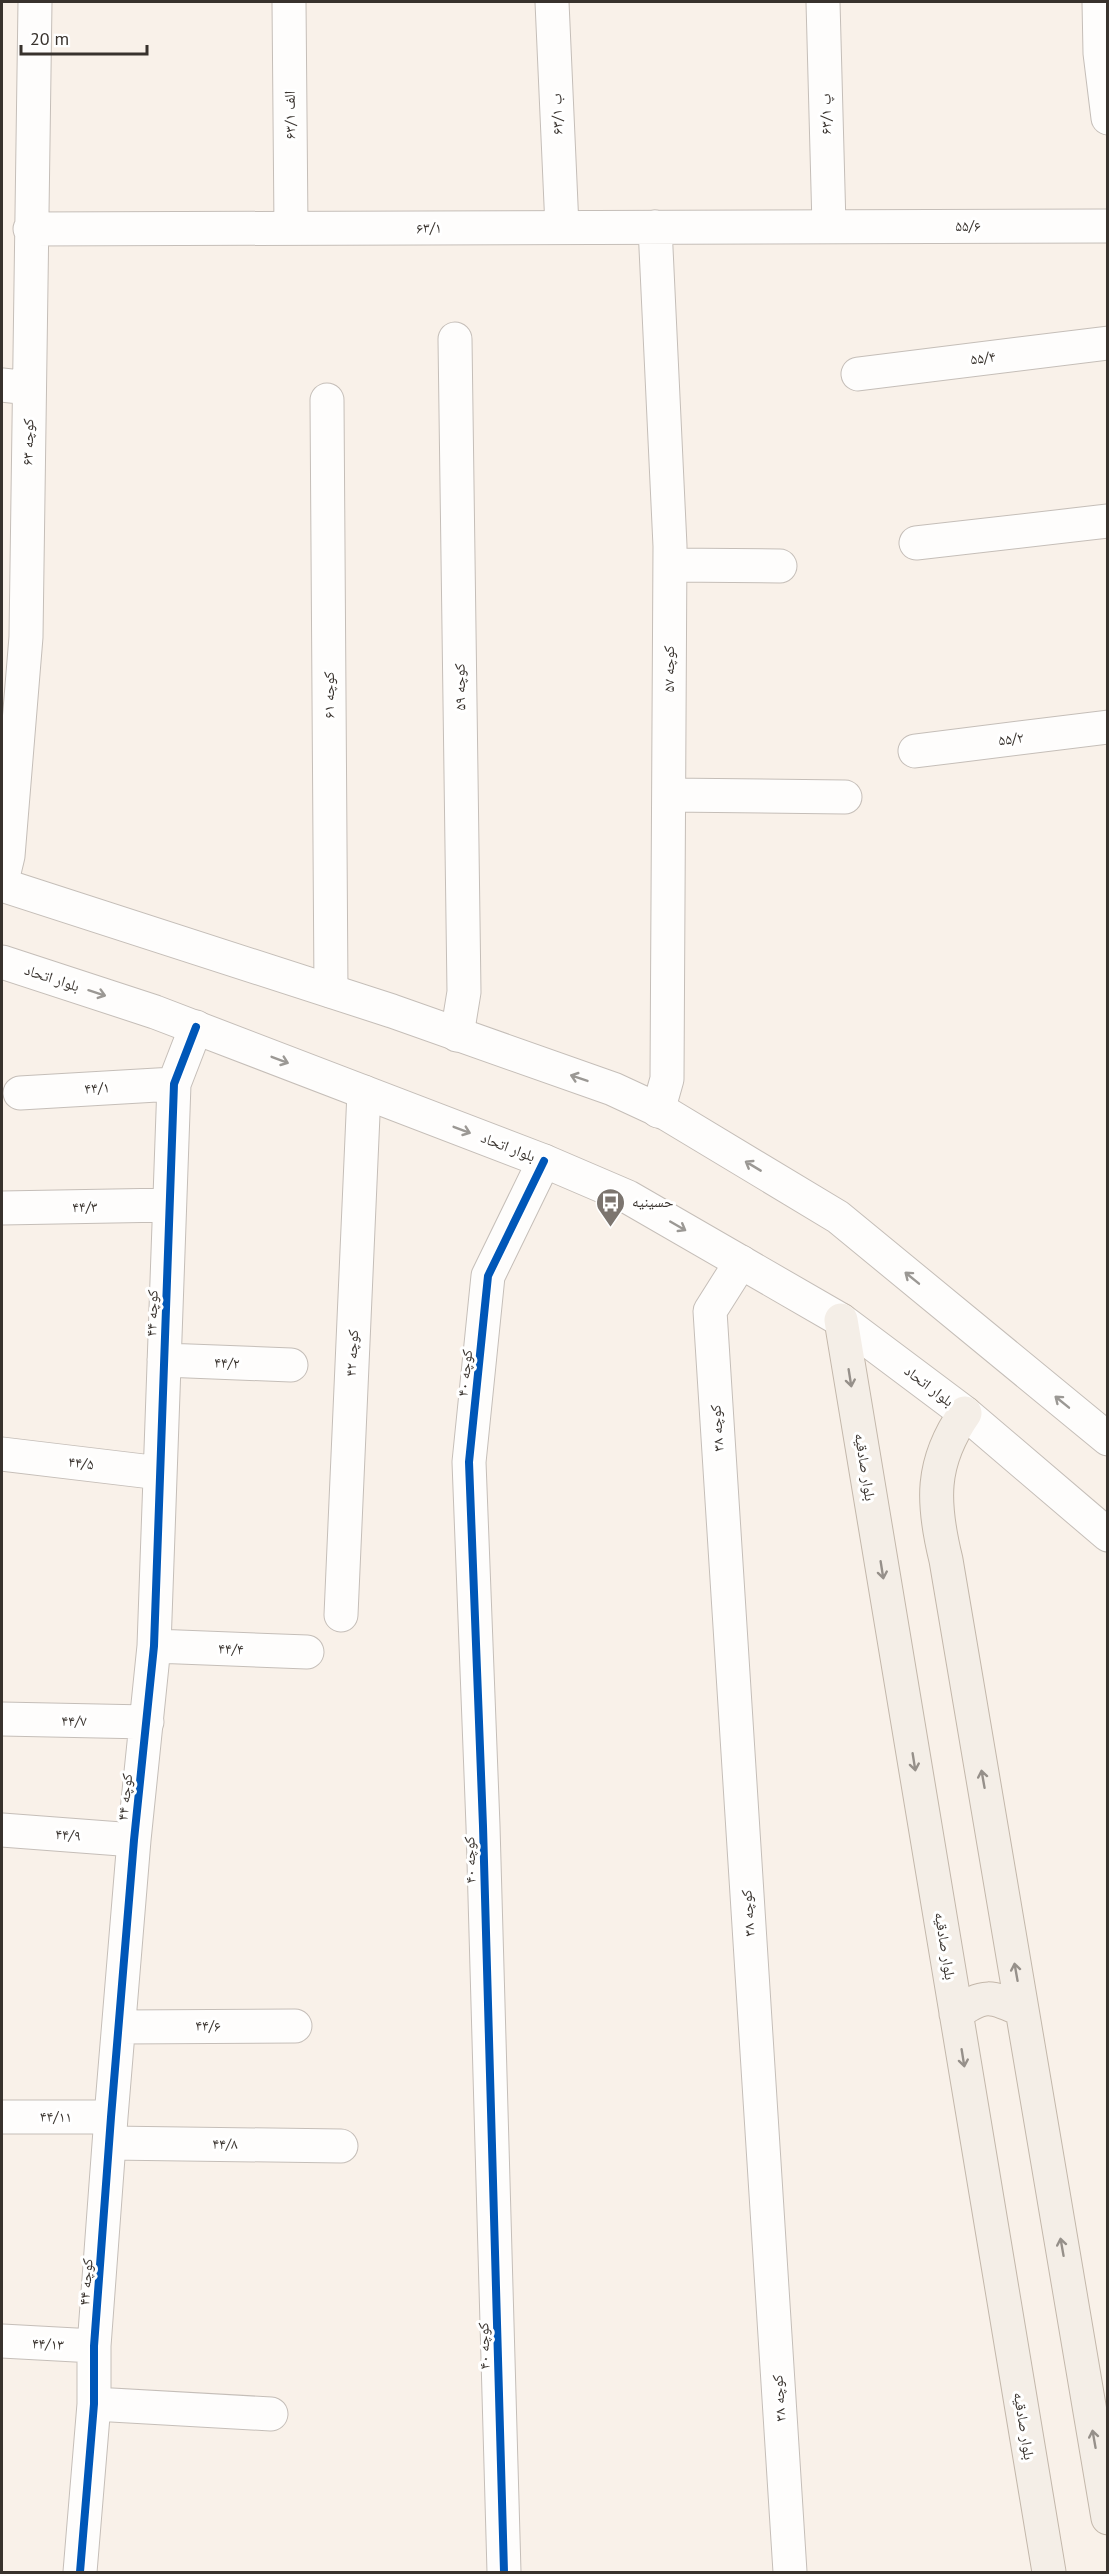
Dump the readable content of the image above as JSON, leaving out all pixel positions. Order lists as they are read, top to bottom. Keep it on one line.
{"streets":{"main road":["بلوار صادقیه"],"street":["۶۳/۱ ب","۶۳/۱ پ","۶۳/۱ الف","۵۵/۶","۶۳/۱","۵۵/۴","کوچه ۶۳","کوچه ۵۷","کوچه ۵۹","کوچه ۶۱","۵۵/۲","بلوار اتحاد","۴۴/۱","۴۴/۳","کوچه ۴۴","کوچه ۴۲","۴۴/۲","کوچه ۴۰","کوچه ۳۸","۴۴/۵","۴۴/۴","۴۴/۷","۴۴/۹","۴۴/۶","۴۴/۱۱","۴۴/۸","۴۴/۱۳"]},"crossings":[["۶۳/۱ ب","۶۳/۱"],["۶۳/۱ پ","۵۵/۶"],["۶۳/۱ پ","۶۳/۱"],["۶۳/۱ الف","۶۳/۱"],["۵۵/۶","۶۳/۱"],["۶۳/۱","کوچه ۶۳"],["۶۳/۱","کوچه ۵۷"],["بلوار اتحاد","کوچه ۴۴"],["بلوار اتحاد","کوچه ۴۲"],["بلوار اتحاد","کوچه ۴۰"],["بلوار اتحاد","کوچه ۳۸"],["بلوار اتحاد","بلوار صادقیه"],["۴۴/۱","کوچه ۴۴"],["۴۴/۳","کوچه ۴۴"],["کوچه ۴۴","۴۴/۲"],["کوچه ۴۴","۴۴/۵"],["کوچه ۴۴","۴۴/۴"],["کوچه ۴۴","۴۴/۷"],["کوچه ۴۴","۴۴/۹"],["کوچه ۴۴","۴۴/۶"],["کوچه ۴۴","۴۴/۱۱"],["کوچه ۴۴","۴۴/۸"],["کوچه ۴۴","۴۴/۱۳"],["۴۴/۱۱","۴۴/۸"]],"places":{"bus stop":["حسینیه"]},"scale_bar":"20 m"}
